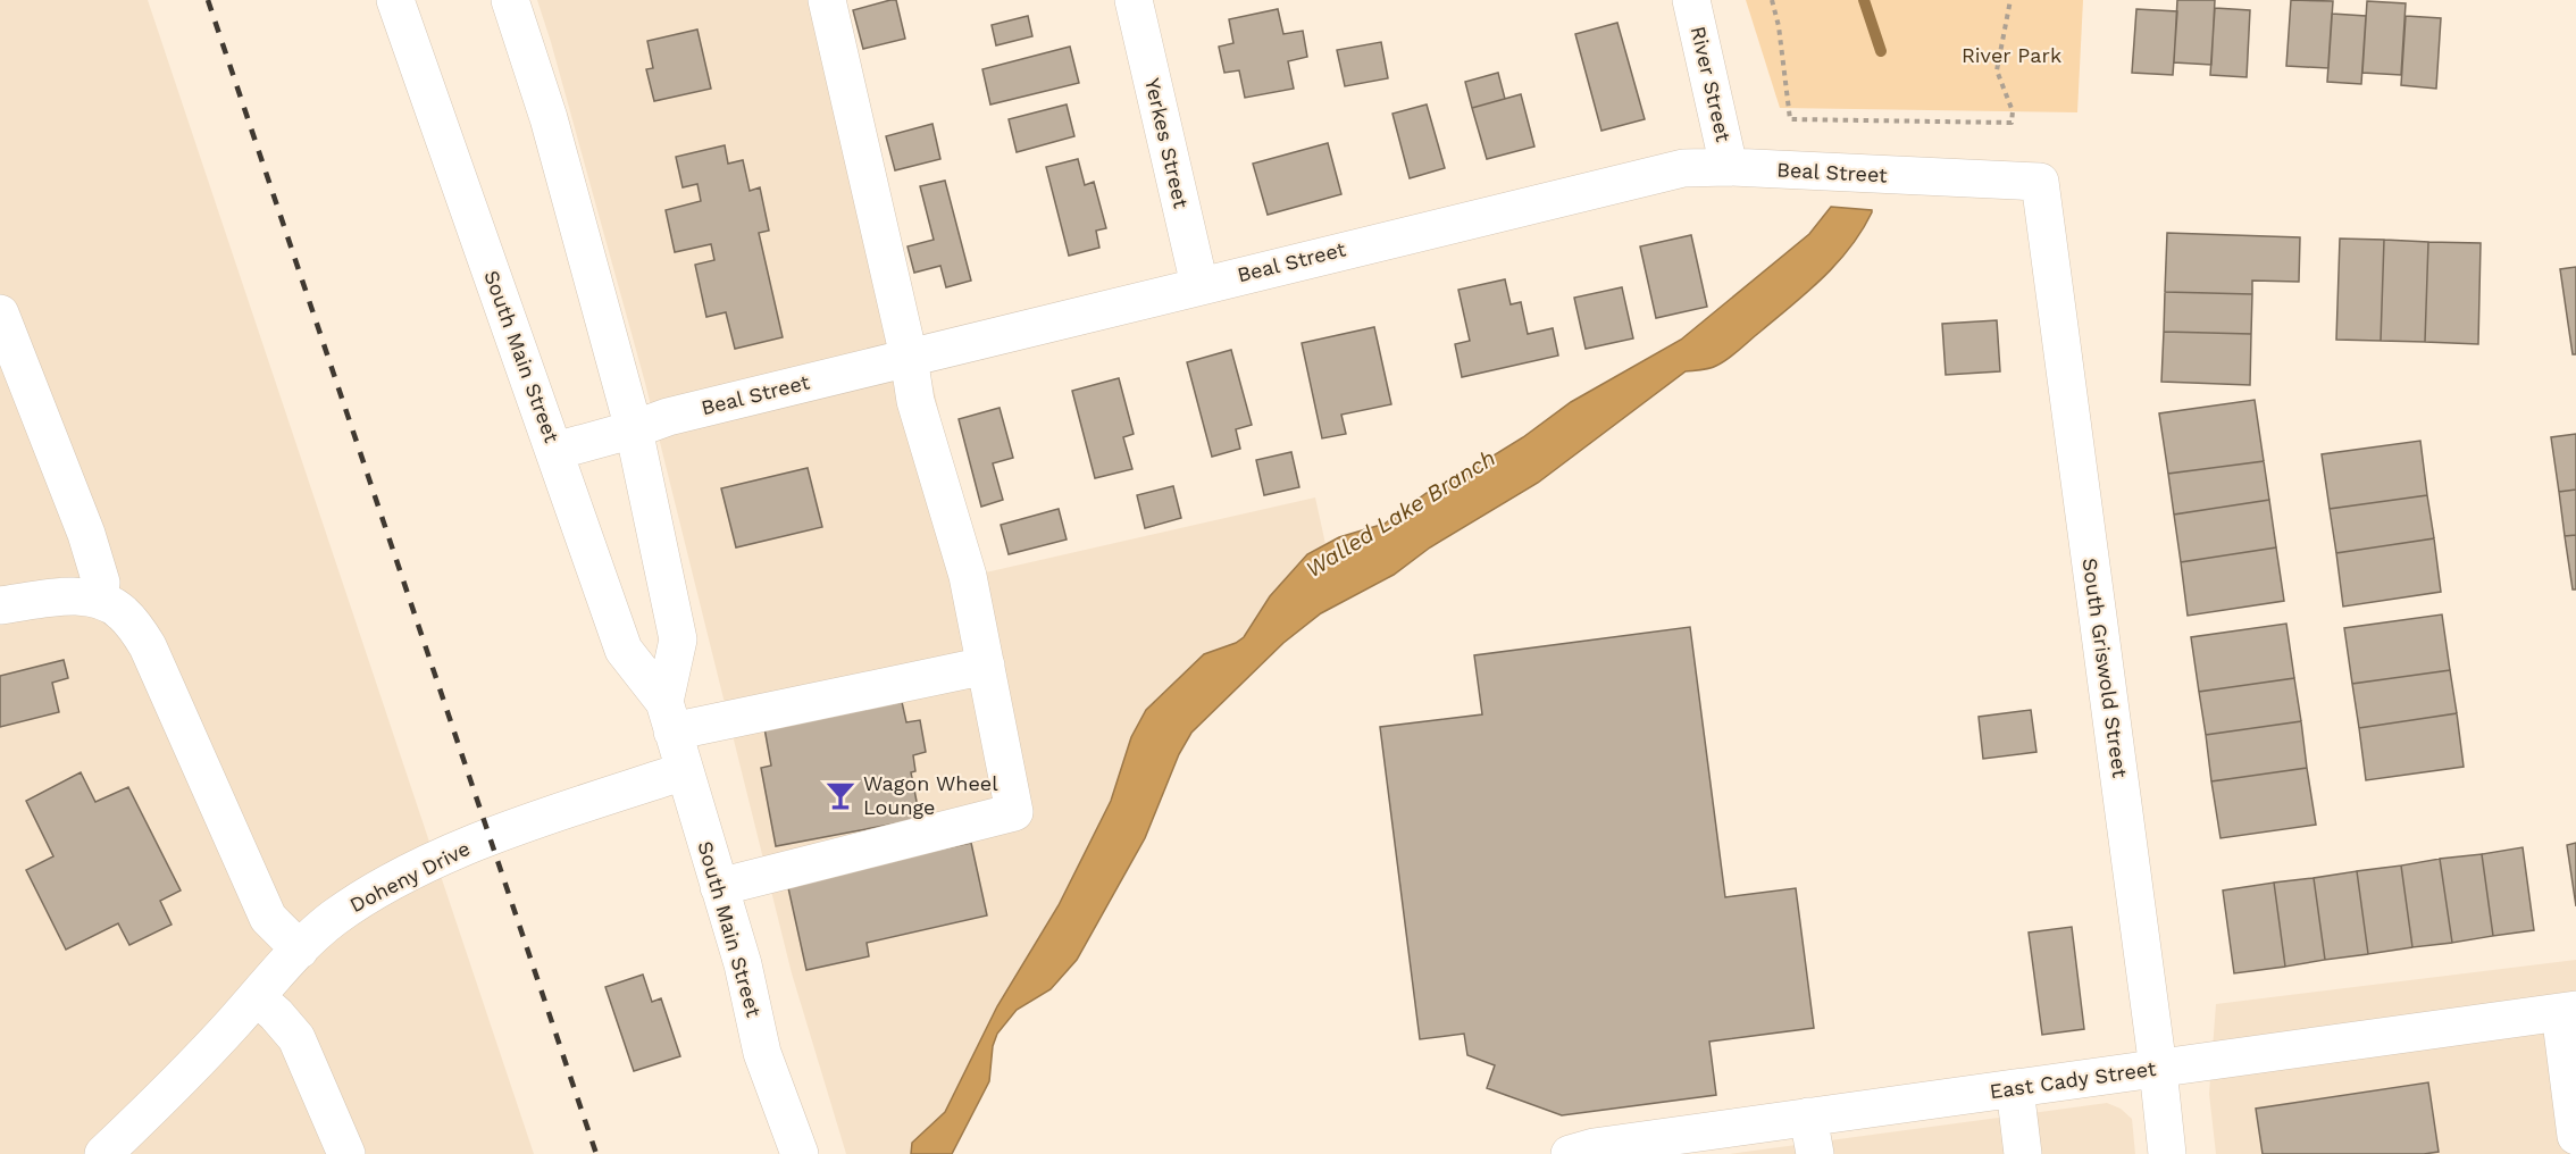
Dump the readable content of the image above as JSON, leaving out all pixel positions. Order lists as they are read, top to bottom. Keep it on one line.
{"streets":{"street":["River Street","Yerkes Street","Beal Street","South Main Street","South Griswold Street","Doheny Drive","East Cady Street"]},"crossings":[["River Street","Beal Street"],["Yerkes Street","Beal Street"],["Beal Street","South Main Street"],["Beal Street","South Griswold Street"],["South Main Street","Doheny Drive"],["South Griswold Street","East Cady Street"]],"water":["Walled Lake Branch"],"parks":["River Park"],"places":{"bar":["Wagon Wheel Lounge"]}}
